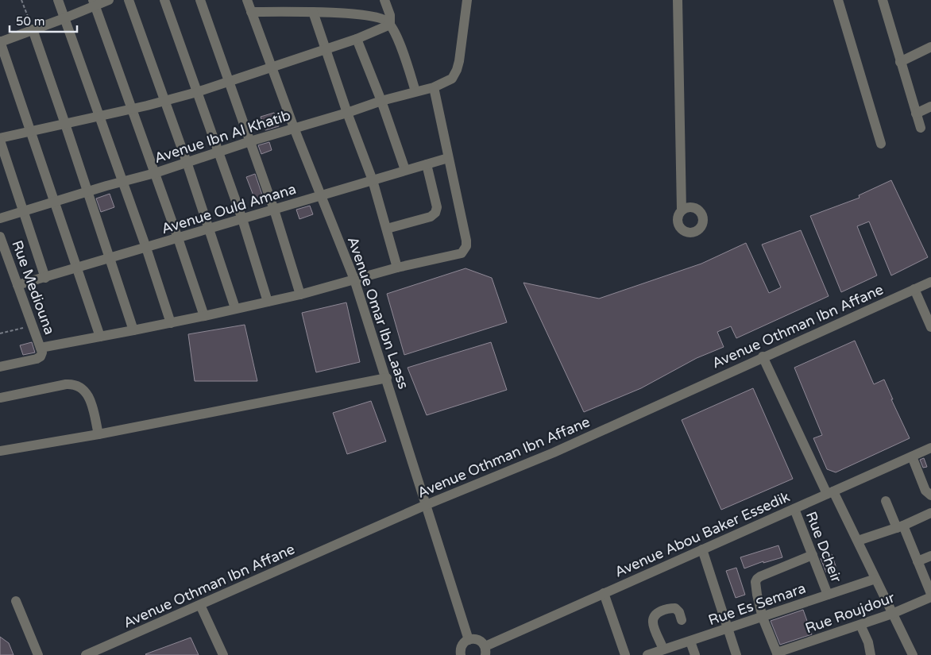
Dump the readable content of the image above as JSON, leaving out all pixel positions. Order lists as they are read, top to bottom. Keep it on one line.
{"streets":{"street":["Avenue Ibn Al Khatib","Avenue Ould Amana","Rue Mediouna","Avenue Omar Ibn Laass","Avenue Othman Ibn Affane","Avenue Abou Baker Essedik","Rue Dcheir","Rue Es Semara","Rue Roujdour"]},"crossings":[["Avenue Ibn Al Khatib","Avenue Omar Ibn Laass"],["Avenue Ould Amana","Rue Mediouna"],["Avenue Ould Amana","Avenue Omar Ibn Laass"],["Avenue Omar Ibn Laass","Avenue Othman Ibn Affane"],["Avenue Abou Baker Essedik","Rue Dcheir"],["Rue Dcheir","Rue Es Semara"]],"scale_bar":"50 m"}
